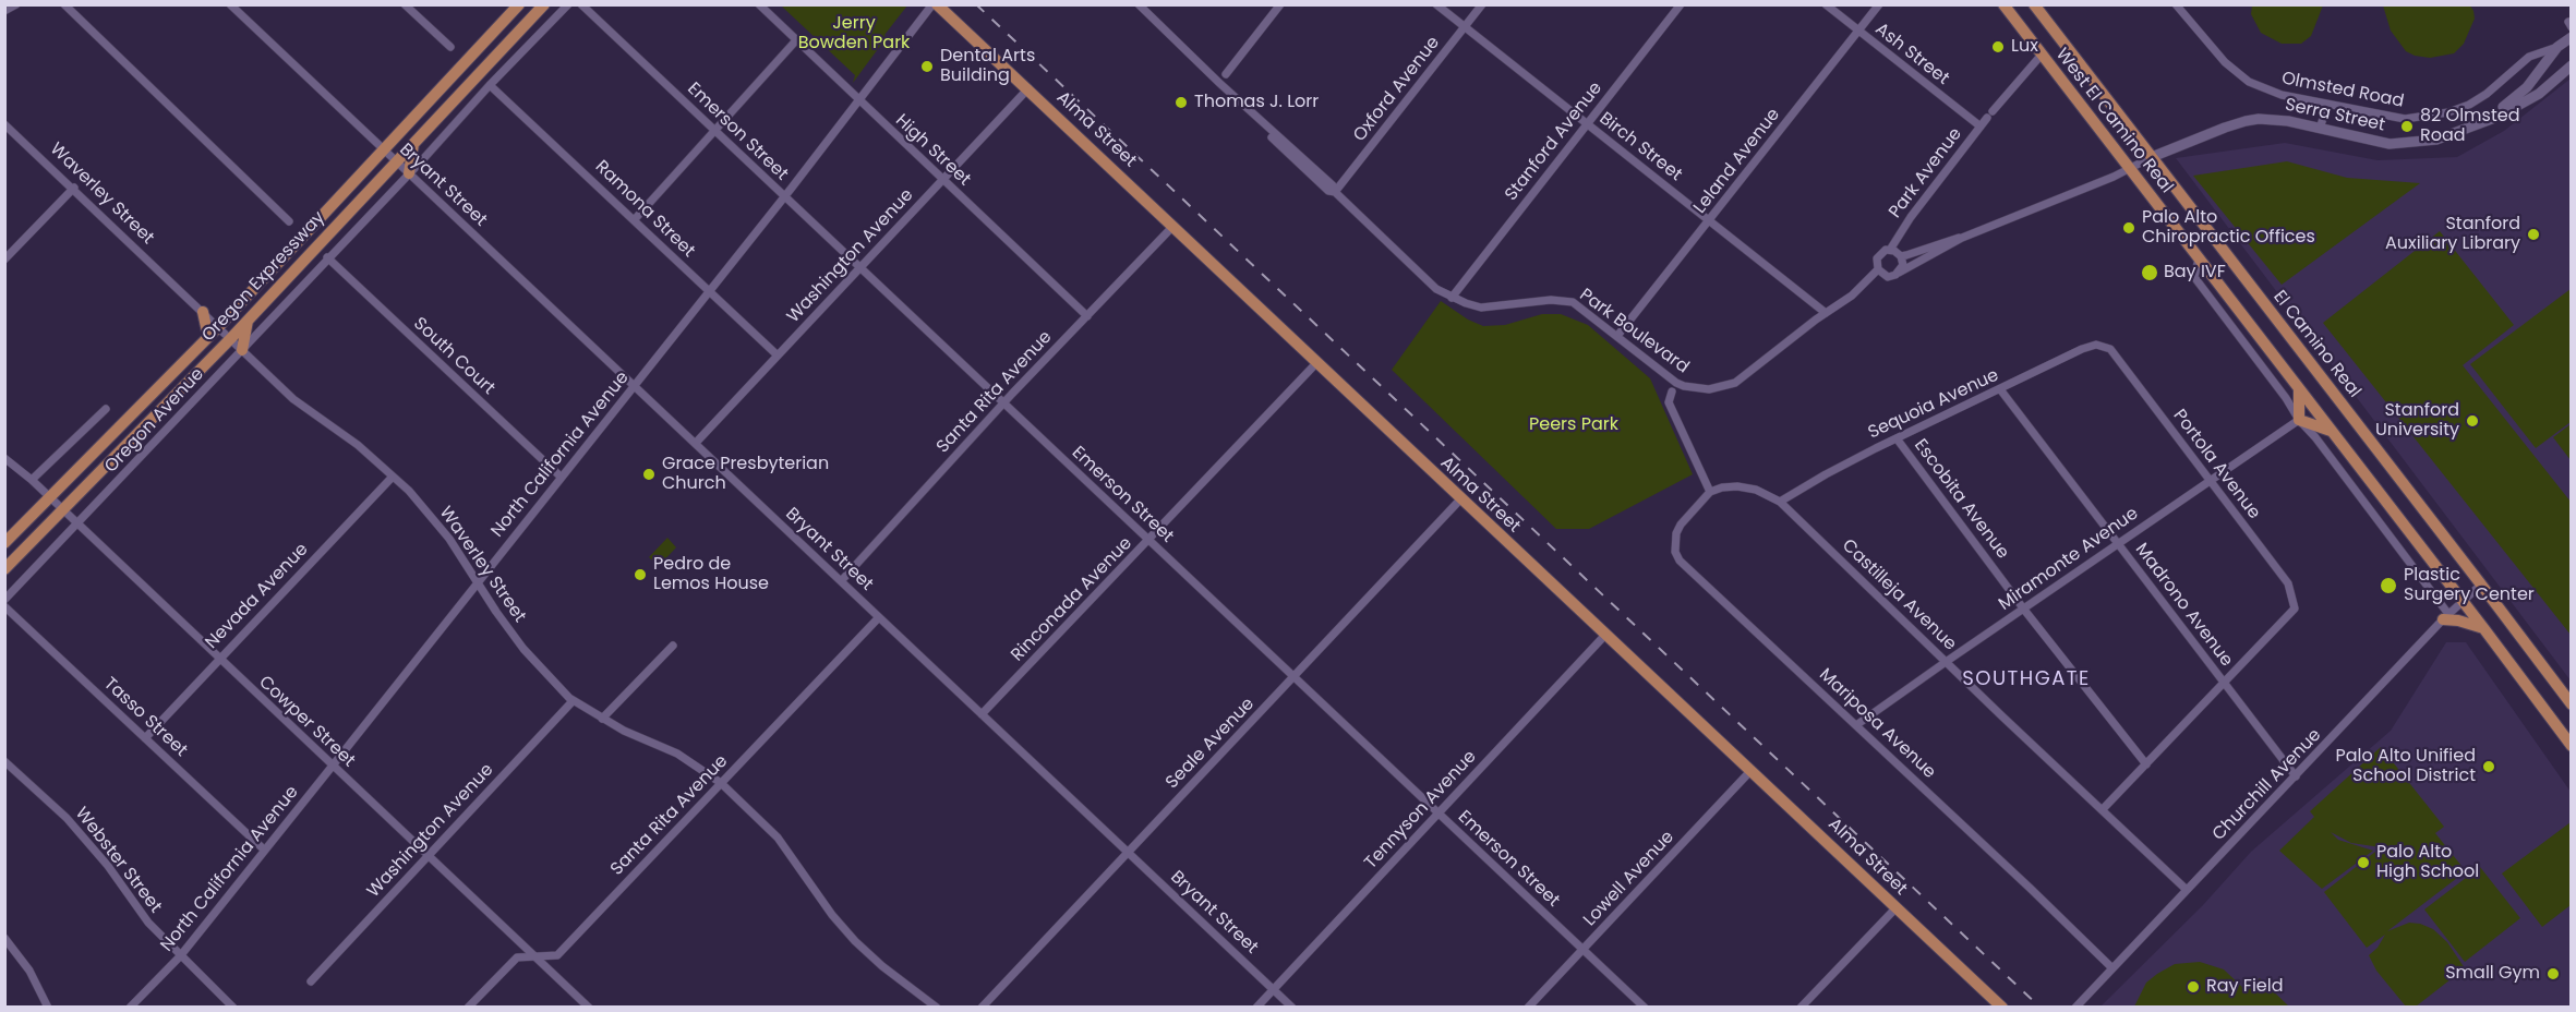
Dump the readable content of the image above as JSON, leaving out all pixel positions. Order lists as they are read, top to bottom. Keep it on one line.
{"streets":{"main road":["West El Camino Real","Alma Street","Oregon Expressway","El Camino Real"],"street":["Ash Street","Oxford Avenue","Olmsted Road","Serra Street","Emerson Street","Stanford Avenue","Birch Street","High Street","Leland Avenue","Park Avenue","Bryant Street","Waverley Street","Ramona Street","Washington Avenue","Park Boulevard","South Court","Santa Rita Avenue","Sequoia Avenue","Oregon Avenue","North California Avenue","Portola Avenue","Escobita Avenue","Miramonte Avenue","Castilleja Avenue","Nevada Avenue","Rinconada Avenue","Madrono Avenue","Tasso Street","Cowper Street","Mariposa Avenue","Seale Avenue","Churchill Avenue","Tennyson Avenue","Webster Street","Lowell Avenue"]},"crossings":[["Ash Street","Leland Avenue"],["Ash Street","Park Avenue"],["Oxford Avenue","Birch Street"],["Oxford Avenue","Park Boulevard"],["Olmsted Road","Serra Street"],["Serra Street","El Camino Real"],["West El Camino Real","Park Avenue"],["Alma Street","Washington Avenue"],["Alma Street","Santa Rita Avenue"],["Alma Street","Rinconada Avenue"],["Alma Street","Seale Avenue"],["Alma Street","Tennyson Avenue"],["Alma Street","Lowell Avenue"],["Emerson Street","Washington Avenue"],["Emerson Street","Santa Rita Avenue"],["Emerson Street","North California Avenue"],["Emerson Street","Rinconada Avenue"],["Emerson Street","Seale Avenue"],["Emerson Street","Tennyson Avenue"],["Emerson Street","Lowell Avenue"],["Stanford Avenue","Birch Street"],["Stanford Avenue","Park Boulevard"],["Birch Street","Leland Avenue"],["Birch Street","Park Boulevard"],["High Street","Washington Avenue"],["High Street","Santa Rita Avenue"],["High Street","North California Avenue"],["Leland Avenue","Park Boulevard"],["Park Avenue","Park Boulevard"],["Bryant Street","Washington Avenue"],["Bryant Street","Oregon Expressway"],["Bryant Street","Santa Rita Avenue"],["Bryant Street","Oregon Avenue"],["Bryant Street","North California Avenue"],["Bryant Street","Rinconada Avenue"],["Bryant Street","Seale Avenue"],["Bryant Street","Tennyson Avenue"],["Waverley Street","Washington Avenue"],["Waverley Street","Oregon Expressway"],["Waverley Street","Santa Rita Avenue"],["Waverley Street","Oregon Avenue"],["Waverley Street","North California Avenue"],["Waverley Street","Nevada Avenue"],["Ramona Street","Washington Avenue"],["Ramona Street","Oregon Avenue"],["Ramona Street","North California Avenue"],["Washington Avenue","Cowper Street"],["Oregon Expressway","Cowper Street"],["El Camino Real","Churchill Avenue"],["South Court","Oregon Avenue"],["South Court","North California Avenue"],["Santa Rita Avenue","Cowper Street"],["Sequoia Avenue","Portola Avenue"],["Sequoia Avenue","Escobita Avenue"],["Sequoia Avenue","Castilleja Avenue"],["Sequoia Avenue","Madrono Avenue"],["Oregon Avenue","Cowper Street"],["North California Avenue","Tasso Street"],["North California Avenue","Cowper Street"],["North California Avenue","Webster Street"],["Portola Avenue","Miramonte Avenue"],["Portola Avenue","Madrono Avenue"],["Escobita Avenue","Miramonte Avenue"],["Miramonte Avenue","Castilleja Avenue"],["Miramonte Avenue","Madrono Avenue"],["Miramonte Avenue","Mariposa Avenue"],["Castilleja Avenue","Mariposa Avenue"],["Castilleja Avenue","Churchill Avenue"],["Nevada Avenue","Tasso Street"],["Nevada Avenue","Cowper Street"],["Madrono Avenue","Churchill Avenue"],["Mariposa Avenue","Churchill Avenue"]],"districts":["SOUTHGATE"],"parks":["Jerry Bowden Park","Peers Park"],"places":["Lux","Dental Arts Building","Thomas J. Lorr","82 Olmsted Road","Palo Alto Chiropractic Offices","Stanford Auxiliary Library","Bay IVF","Stanford University","Grace Presbyterian Church","Pedro de Lemos House","Plastic Surgery Center","Palo Alto Unified School District","Palo Alto High School","Small Gym","Ray Field"]}
